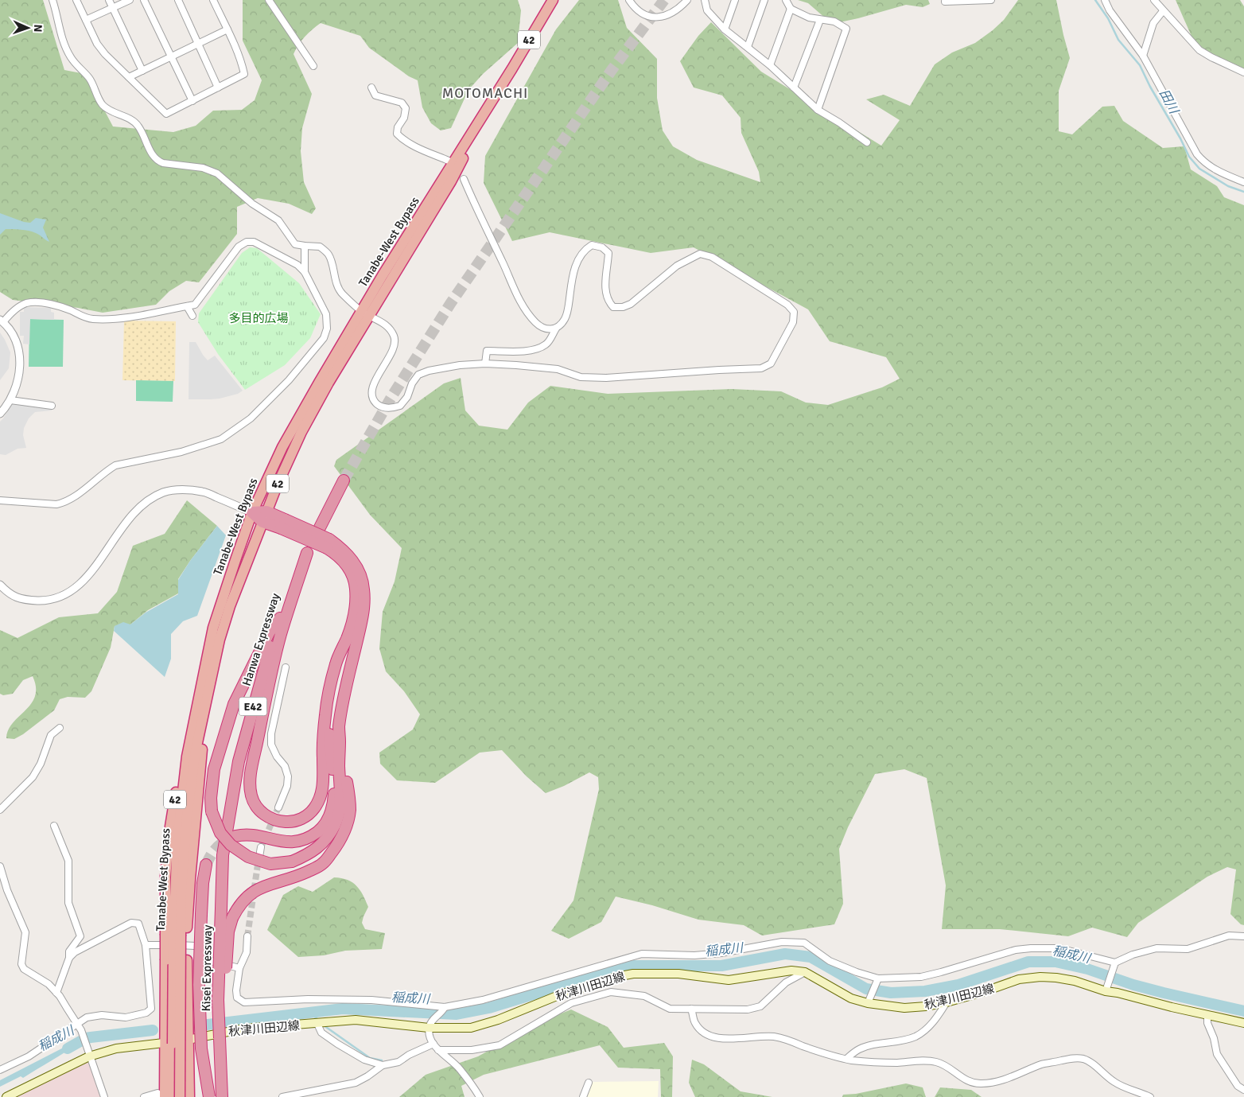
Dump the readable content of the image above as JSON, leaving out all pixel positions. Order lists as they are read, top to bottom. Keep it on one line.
{"streets":{"highway":["42","Tanabe-West Bypass","Hanwa Expressway","E42","Kisei Expressway"],"main road":["秋津川田辺線"]},"crossings":[["42","Tanabe-West Bypass"],["42","秋津川田辺線"],["Tanabe-West Bypass","秋津川田辺線"],["Hanwa Expressway","Kisei Expressway"]],"districts":["MOTOMACHI"],"water":["田川","稲成川"],"parks":["多目的広場"],"north":"right"}
